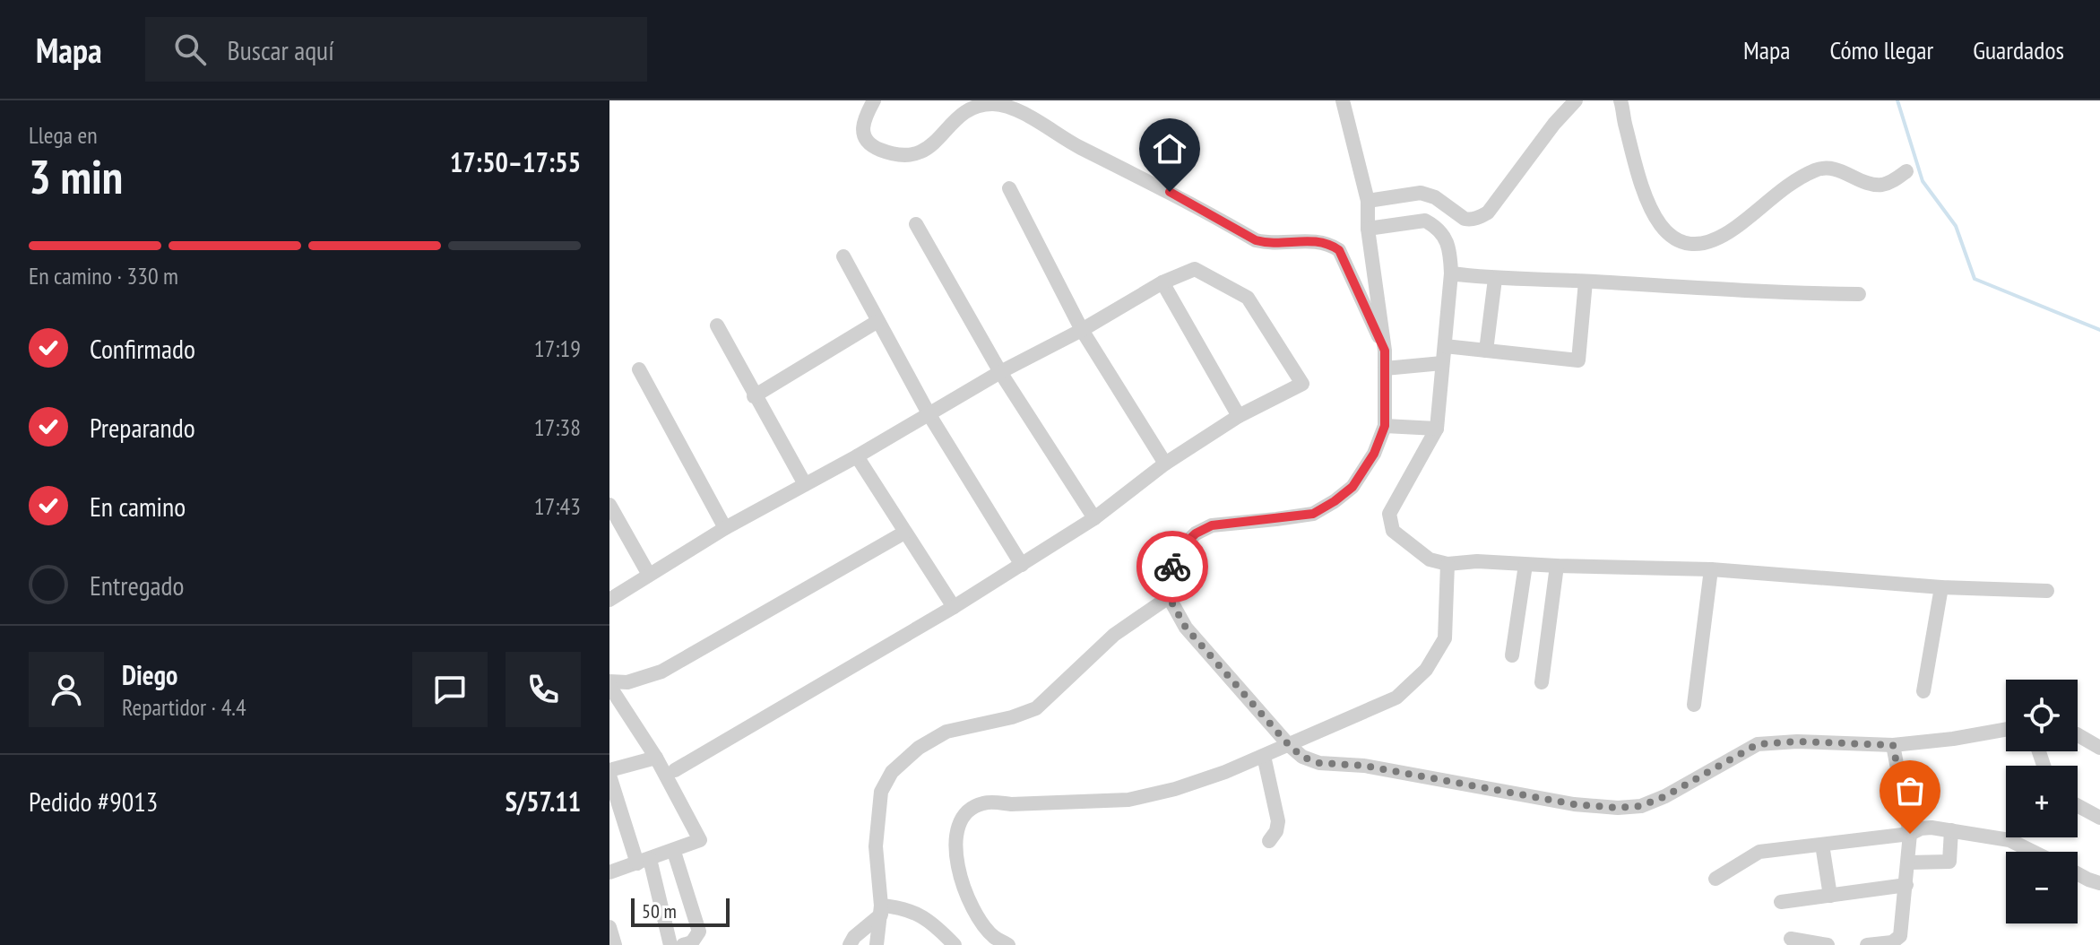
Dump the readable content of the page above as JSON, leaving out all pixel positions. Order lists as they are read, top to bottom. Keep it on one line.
{"scale_bar":"50 m","page":{"header":"Mapa","search":"Buscar aquí","nav":["Mapa","Cómo llegar","Guardados"],"heading":["3 min","Llega en","17:50–17:55"],"panel":["Diego","Repartidor · 4.4","Pedido #9013","S/57.11"],"bar":"En camino · 330 m","list":[["Confirmado","17:19"],["Preparando","17:38"],["En camino","17:43"],"Entregado"],"map_buttons":["+","−"],"scale":"50 m"}}
